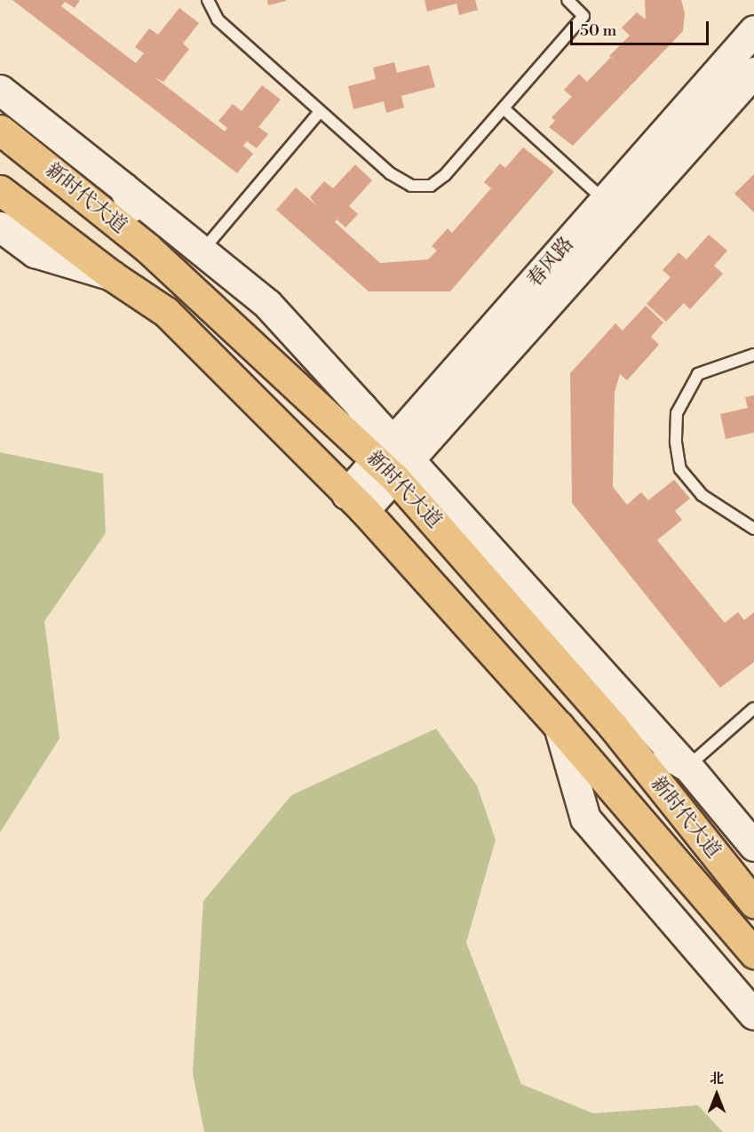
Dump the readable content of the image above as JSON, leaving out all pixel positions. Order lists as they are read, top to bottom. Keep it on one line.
{"streets":{"main road":["新时代大道"],"street":["春风路"]},"crossings":[["新时代大道","春风路"]],"scale_bar":"50 m","north":"top"}
